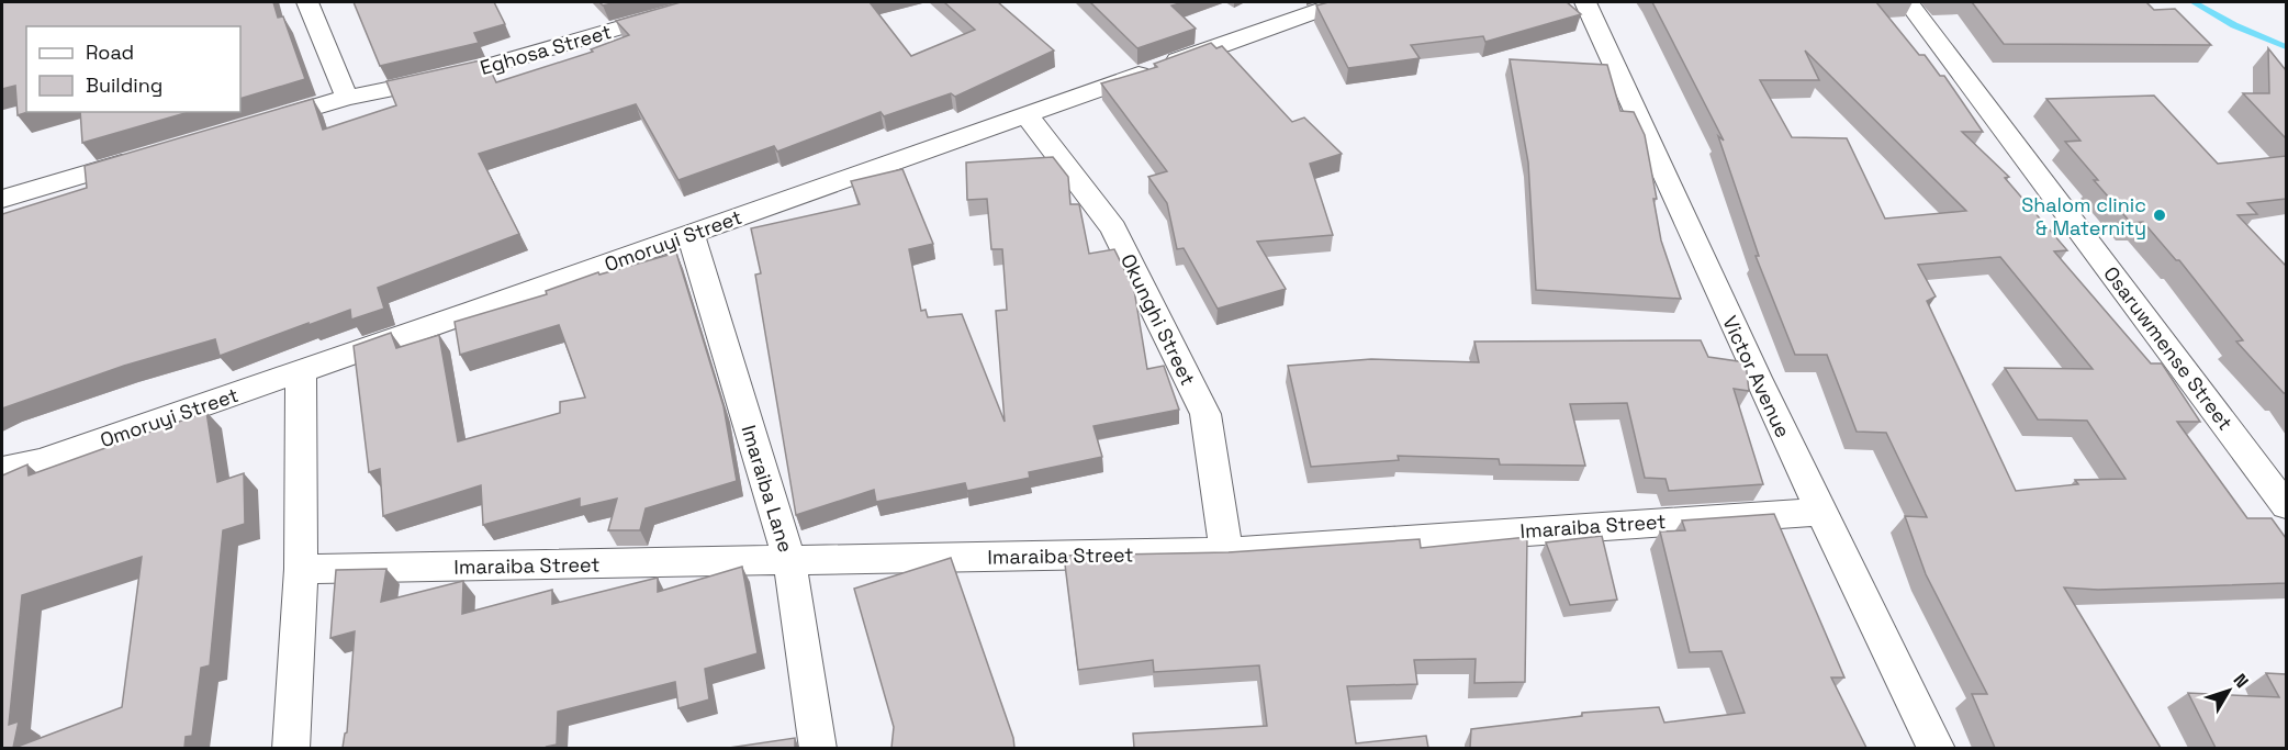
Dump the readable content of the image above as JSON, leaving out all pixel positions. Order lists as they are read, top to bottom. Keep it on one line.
{"streets":{"street":["Eghosa Street","Omoruyi Street","Okunghi Street","Osaruwmense Street","Victor Avenue","Imaraiba Lane","Imaraiba Street"]},"crossings":[["Omoruyi Street","Okunghi Street"],["Omoruyi Street","Imaraiba Lane"],["Okunghi Street","Imaraiba Street"],["Victor Avenue","Imaraiba Street"],["Imaraiba Lane","Imaraiba Street"]],"places":["Shalom clinic & Maternity"],"legend":["Road","Building"],"north":"top right"}
